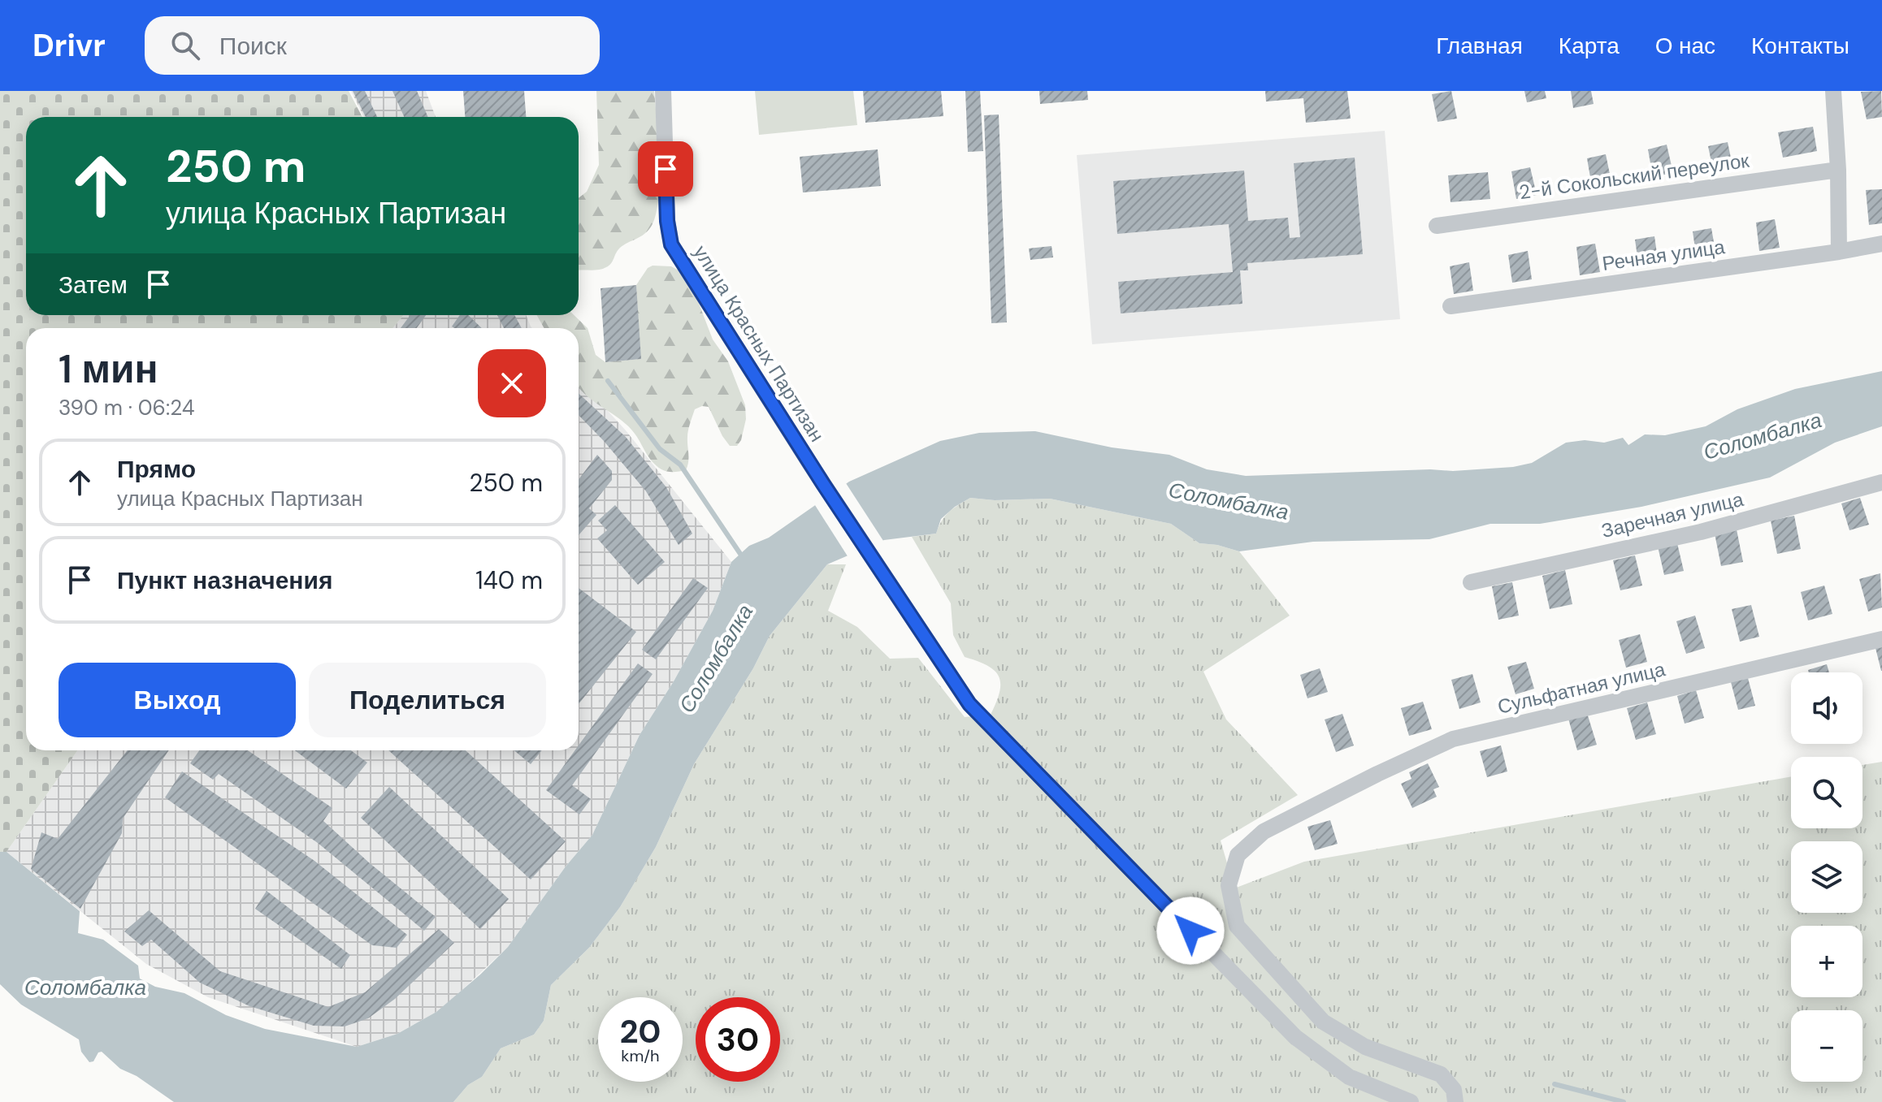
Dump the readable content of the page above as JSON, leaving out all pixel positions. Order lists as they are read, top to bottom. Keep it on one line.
{"streets":{"street":["2-й Сокольский переулок","Речная улица","улица Красных Партизан","Заречная улица","Сульфатная улица"]},"water":["Соломбалка"],"page":{"header":"Drivr","search":"Поиск","nav":["Главная","Карта","О нас","Контакты"],"turn":["250 m","улица Красных Партизан"],"then":"Затем","heading":["1 мин","390 m · 06:24"],"list":[{"name":"Прямо","note":"улица Красных Партизан","value":"250 m"},{"name":"Пункт назначения","value":"140 m"}],"buttons":["Выход","Поделиться"],"map_buttons":["+","−"],"speed":"20 km/h","limit":"30"}}
